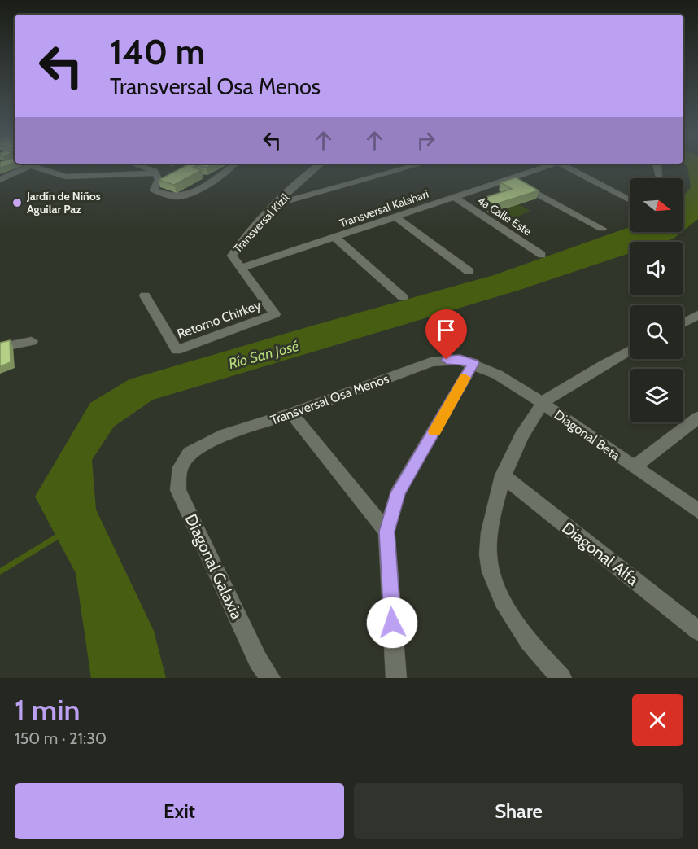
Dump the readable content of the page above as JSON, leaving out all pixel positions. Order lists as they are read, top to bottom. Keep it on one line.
{"streets":{"street":["Transversal Kalahari","4a Calle Este","Transversal Kizil","Retorno Chirkey","Transversal Osa Menos","Diagonal Beta","Diagonal Alfa","Diagonal Galaxia"]},"crossings":[["Transversal Kalahari","4a Calle Este"],["Transversal Kalahari","Transversal Kizil"],["Transversal Kizil","Retorno Chirkey"],["Transversal Osa Menos","Diagonal Beta"],["Transversal Osa Menos","Diagonal Galaxia"]],"water":["Río San José"],"places":["Jardín de Niños Aguilar Paz"],"north":"right","page":{"turn":["140 m","Transversal Osa Menos"],"heading":["1 min","150 m · 21:30"],"buttons":["Exit","Share"]}}
